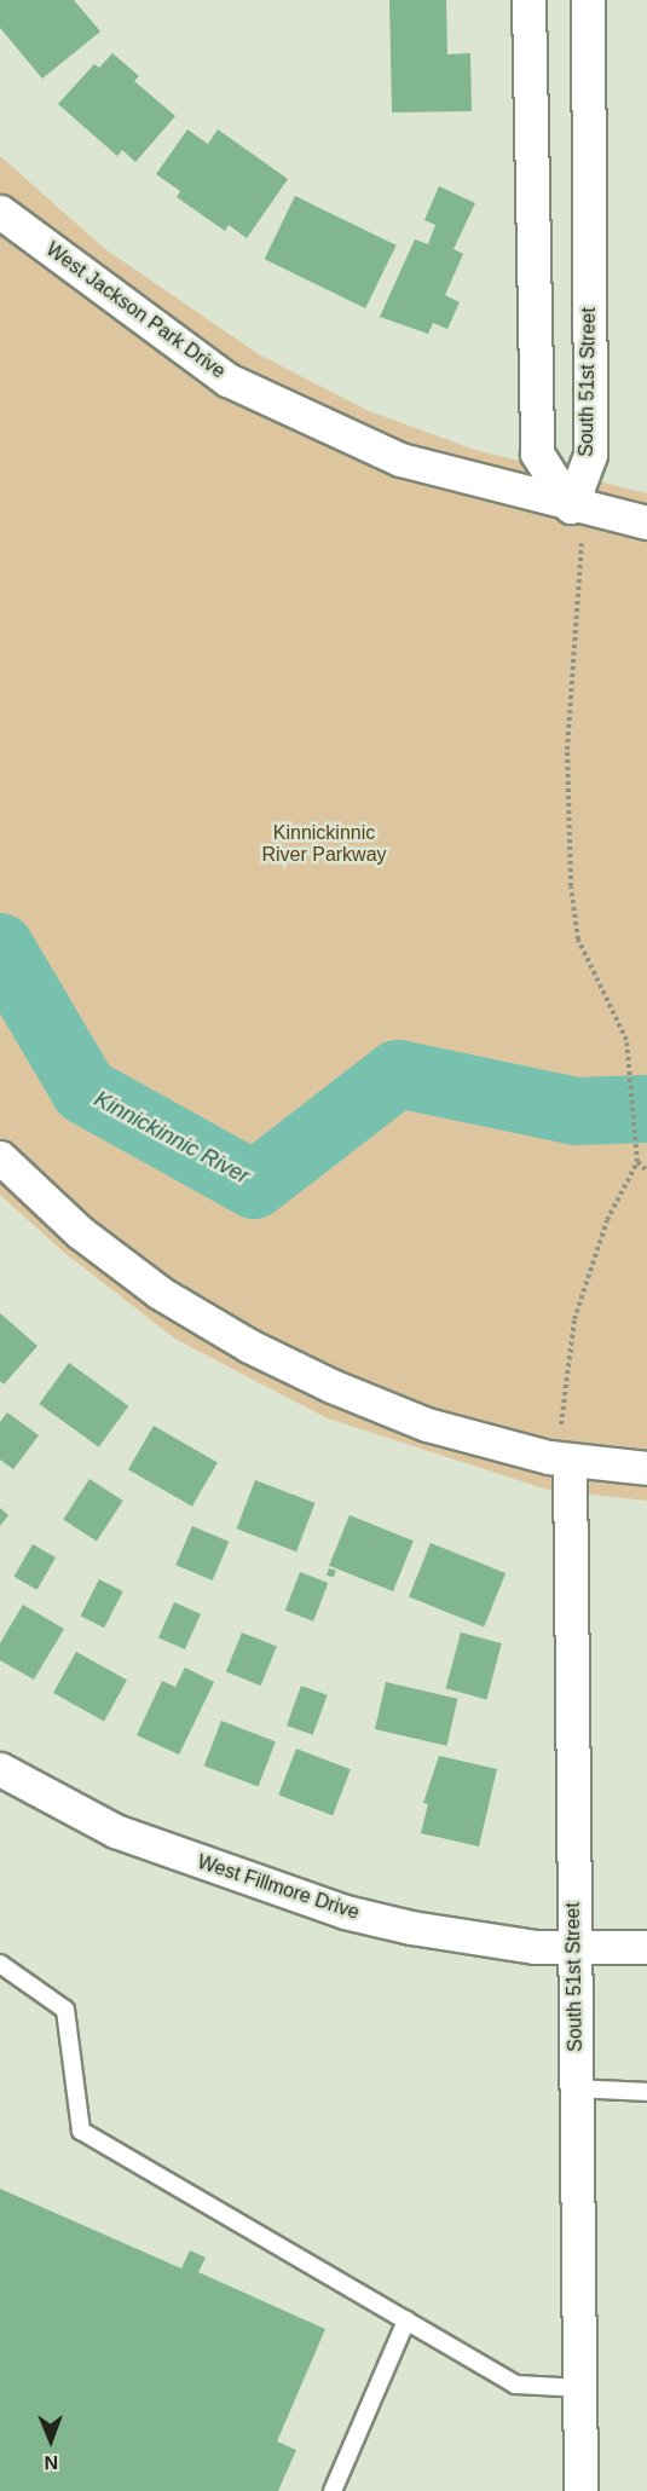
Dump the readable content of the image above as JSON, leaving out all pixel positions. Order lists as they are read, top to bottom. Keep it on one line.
{"streets":{"street":["West Jackson Park Drive","South 51st Street","West Fillmore Drive"]},"crossings":[["West Jackson Park Drive","South 51st Street"],["South 51st Street","West Fillmore Drive"]],"water":["Kinnickinnic River"],"parks":["Kinnickinnic River Parkway"],"north":"bottom"}
